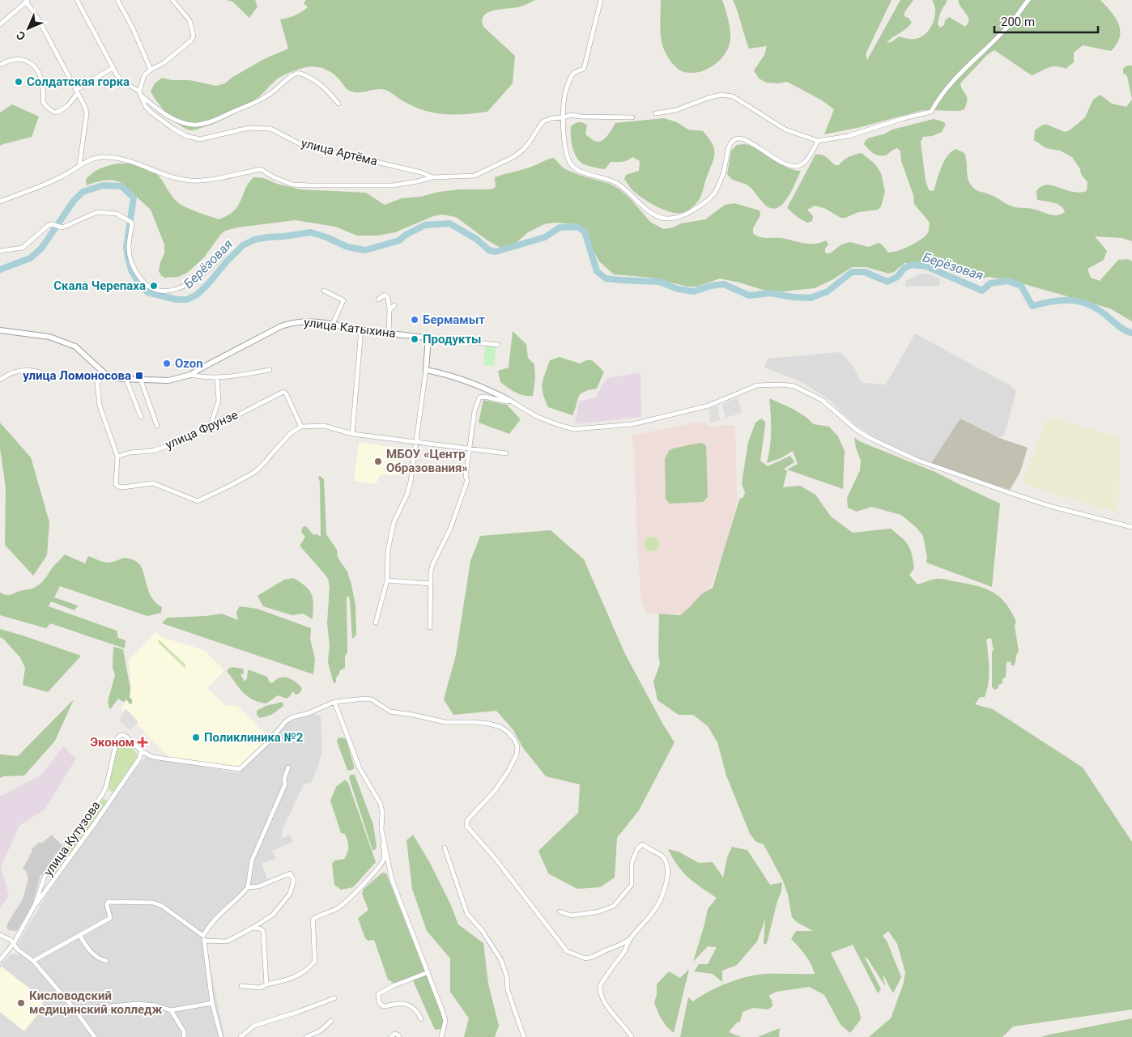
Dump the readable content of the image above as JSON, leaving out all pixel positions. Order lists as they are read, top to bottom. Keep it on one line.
{"streets":{"street":["улица Артёма","улица Катыхина","улица Фрунзе","улица Кутузова"]},"water":["Берёзовая"],"places":{"other":["Солдатская горка","Скала Черепаха","Бермамыт","Продукты","Ozon","МБОУ «Центр Образования»","Поликлиника №2","Кисловодский медицинский колледж"],"transit":["улица Ломоносова"],"health":["Эконом"]},"scale_bar":"200 m","north":"bottom left"}
